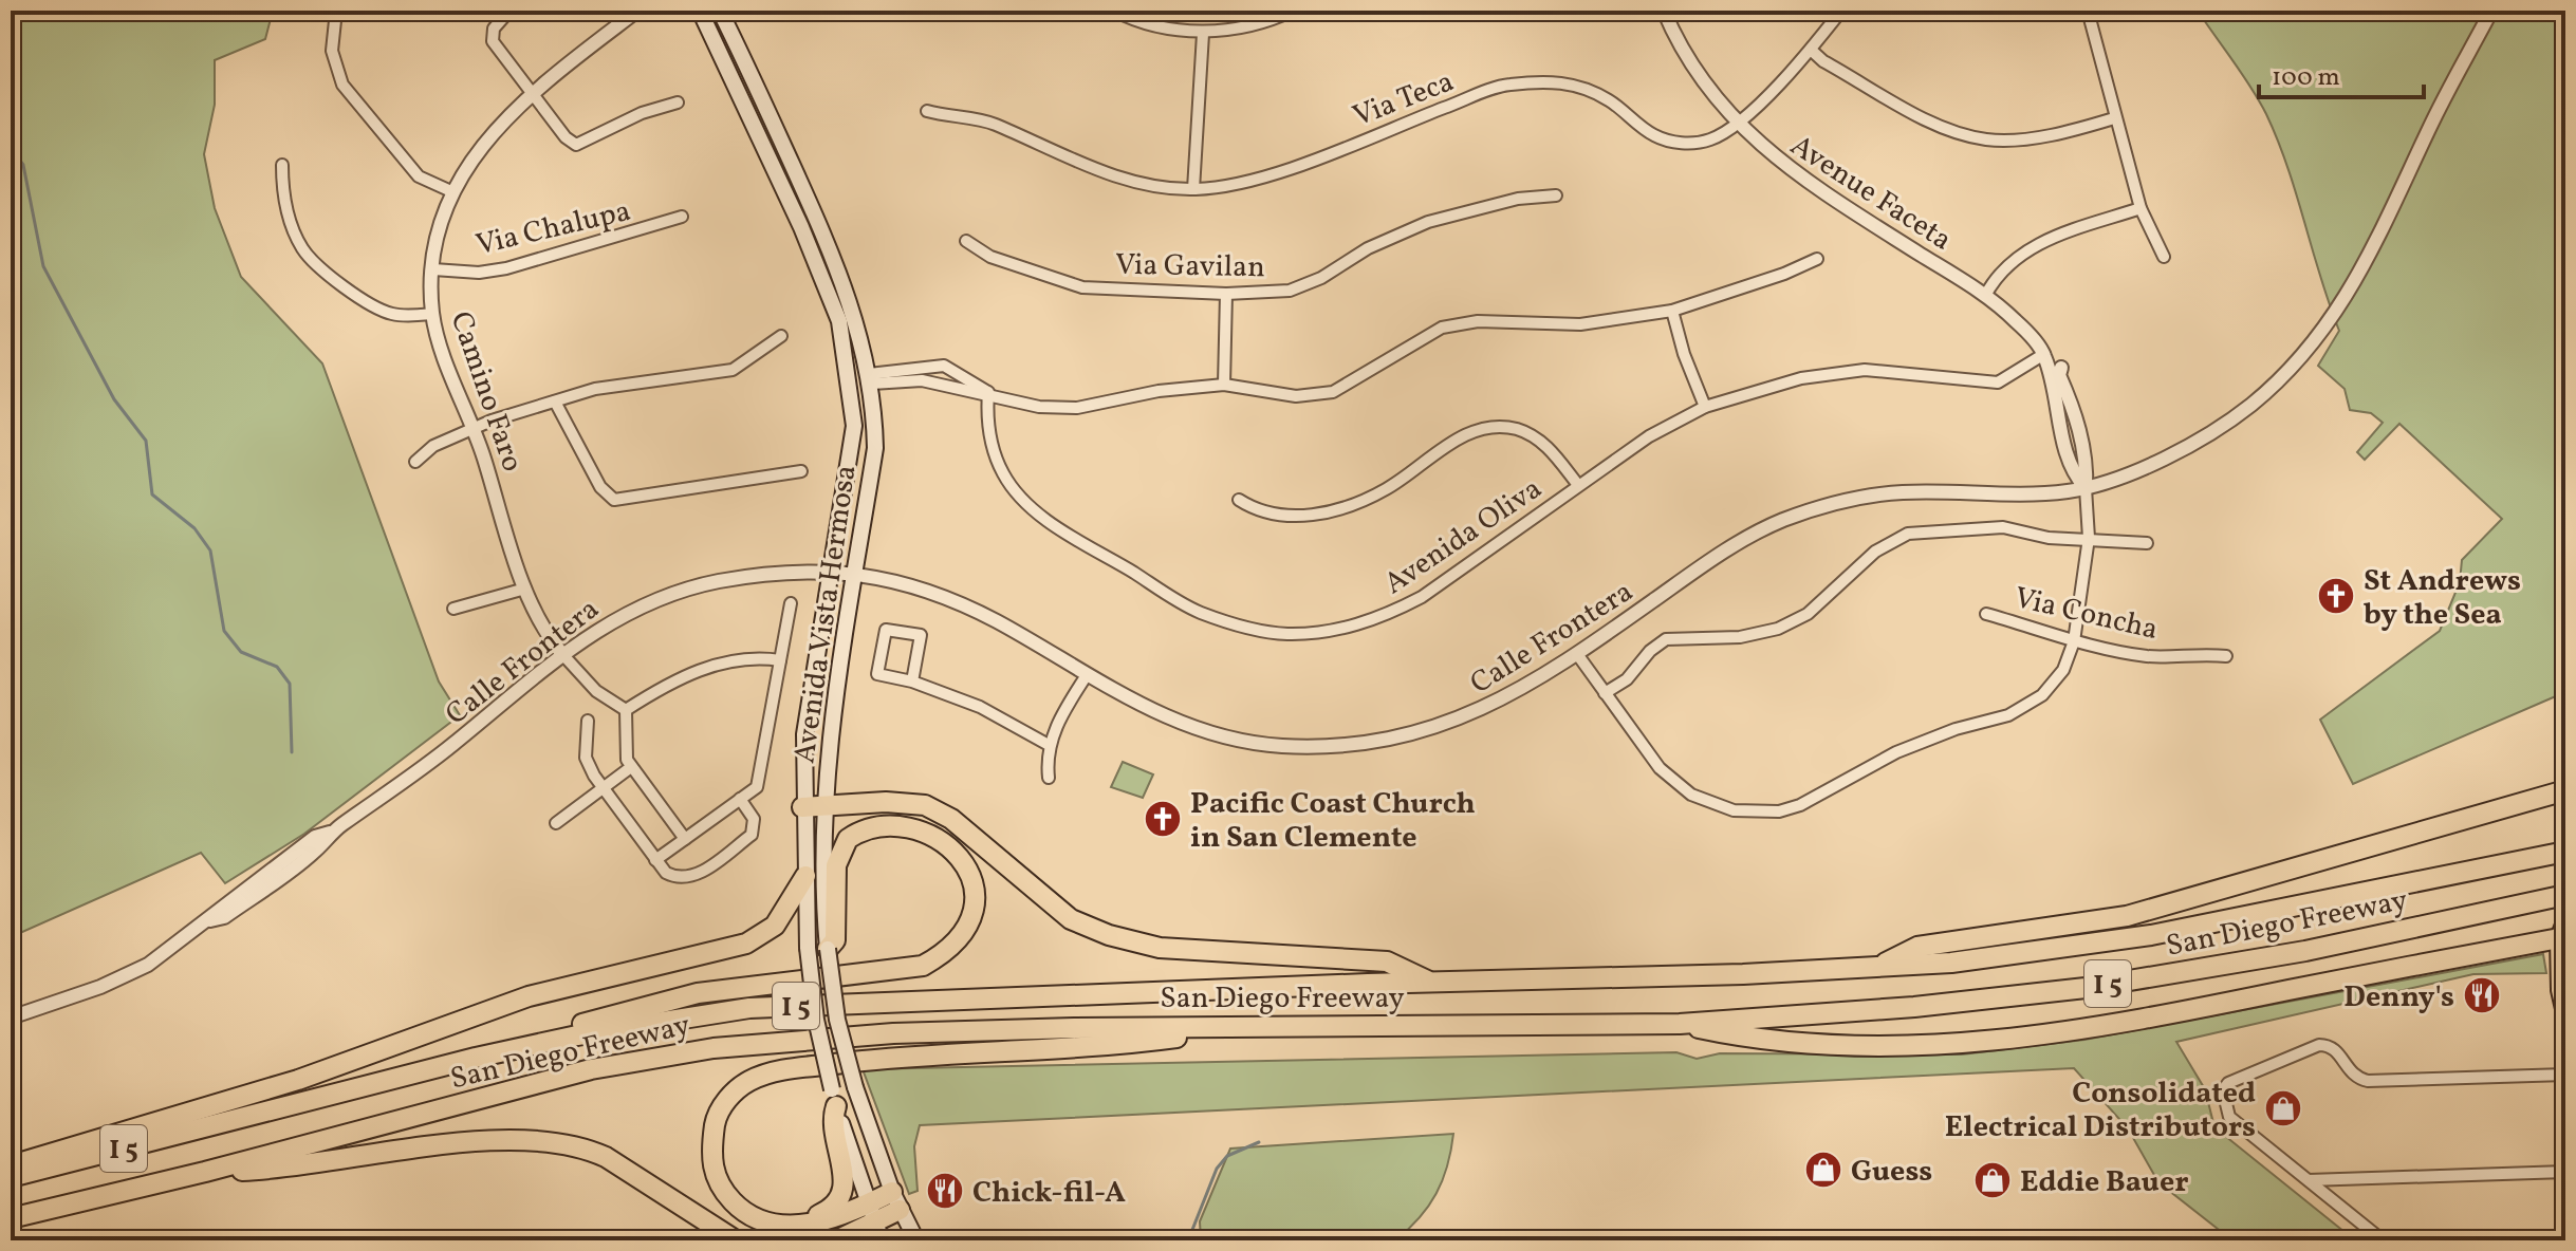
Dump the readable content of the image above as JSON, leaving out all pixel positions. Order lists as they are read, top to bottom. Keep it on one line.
{"streets":{"highway":["San Diego Freeway","I 5"],"main road":["Avenida Vista Hermosa"],"street":["Via Teca","Avenue Faceta","Via Chalupa","Via Gavilan","Camino Faro","Avenida Oliva","Via Concha","Calle Frontera"]},"crossings":[["Via Teca","Avenue Faceta"],["Avenue Faceta","Avenida Oliva"],["Via Chalupa","Camino Faro"],["Camino Faro","Calle Frontera"],["Avenida Vista Hermosa","Calle Frontera"]],"places":{"church":["St Andrews by the Sea","Pacific Coast Church in San Clemente"],"restaurant":["Denny's","Chick-fil-A"],"shop":["Consolidated Electrical Distributors","Guess","Eddie Bauer"]},"scale_bar":"100 m"}
